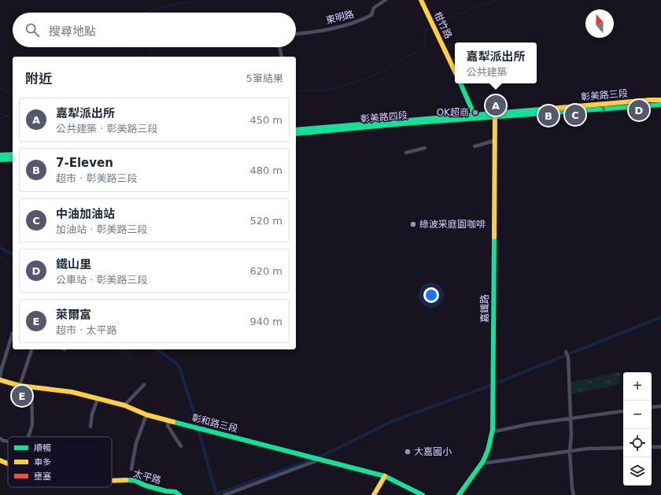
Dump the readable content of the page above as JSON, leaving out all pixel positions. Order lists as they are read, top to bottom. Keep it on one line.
{"streets":{"main road":["柑竹路","彰美路三段","彰美路四段","嘉鐵路","彰和路三段","太平路"],"street":["東明路"]},"crossings":[["彰美路三段","彰美路四段"],["彰美路三段","嘉鐵路"]],"places":["OK超商","綠波采庭園咖啡","大嘉國小"],"legend":["順暢","車多","壅塞"],"north":"top","page":{"search":"搜尋地點","popup":["嘉犁派出所","公共建築"],"heading":["附近","5筆結果"],"pins":["A","D","C","B","E"],"list":[{"mark":"A","name":"嘉犁派出所","note":"公共建築 · 彰美路三段","value":"450 m"},{"mark":"B","name":"7-Eleven","note":"超市 · 彰美路三段","value":"480 m"},{"mark":"C","name":"中油加油站","note":"加油站 · 彰美路三段","value":"520 m"},{"mark":"D","name":"鐵山里","note":"公車站 · 彰美路三段","value":"620 m"},{"mark":"E","name":"萊爾富","note":"超市 · 太平路","value":"940 m"}],"map_buttons":["+","−"]}}
